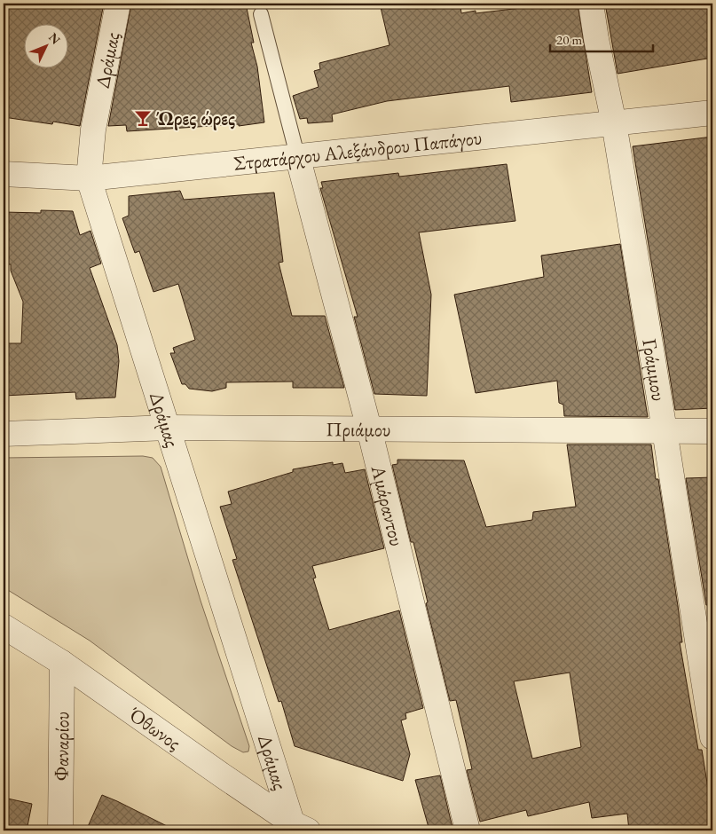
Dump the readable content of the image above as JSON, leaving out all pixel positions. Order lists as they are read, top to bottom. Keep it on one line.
{"streets":{"street":["Δράμας","Στρατάρχου Αλεξάνδρου Παπάγου","Γράμμου","Πριάμου","Αμάραντου","Όθωνος","Φαναρίου"]},"crossings":[["Δράμας","Στρατάρχου Αλεξάνδρου Παπάγου"],["Δράμας","Πριάμου"],["Δράμας","Όθωνος"],["Στρατάρχου Αλεξάνδρου Παπάγου","Γράμμου"],["Στρατάρχου Αλεξάνδρου Παπάγου","Αμάραντου"],["Γράμμου","Πριάμου"],["Πριάμου","Αμάραντου"],["Όθωνος","Φαναρίου"]],"places":{"bar":["Ώρες ώρες"]},"scale_bar":"20 m","north":"top right"}
